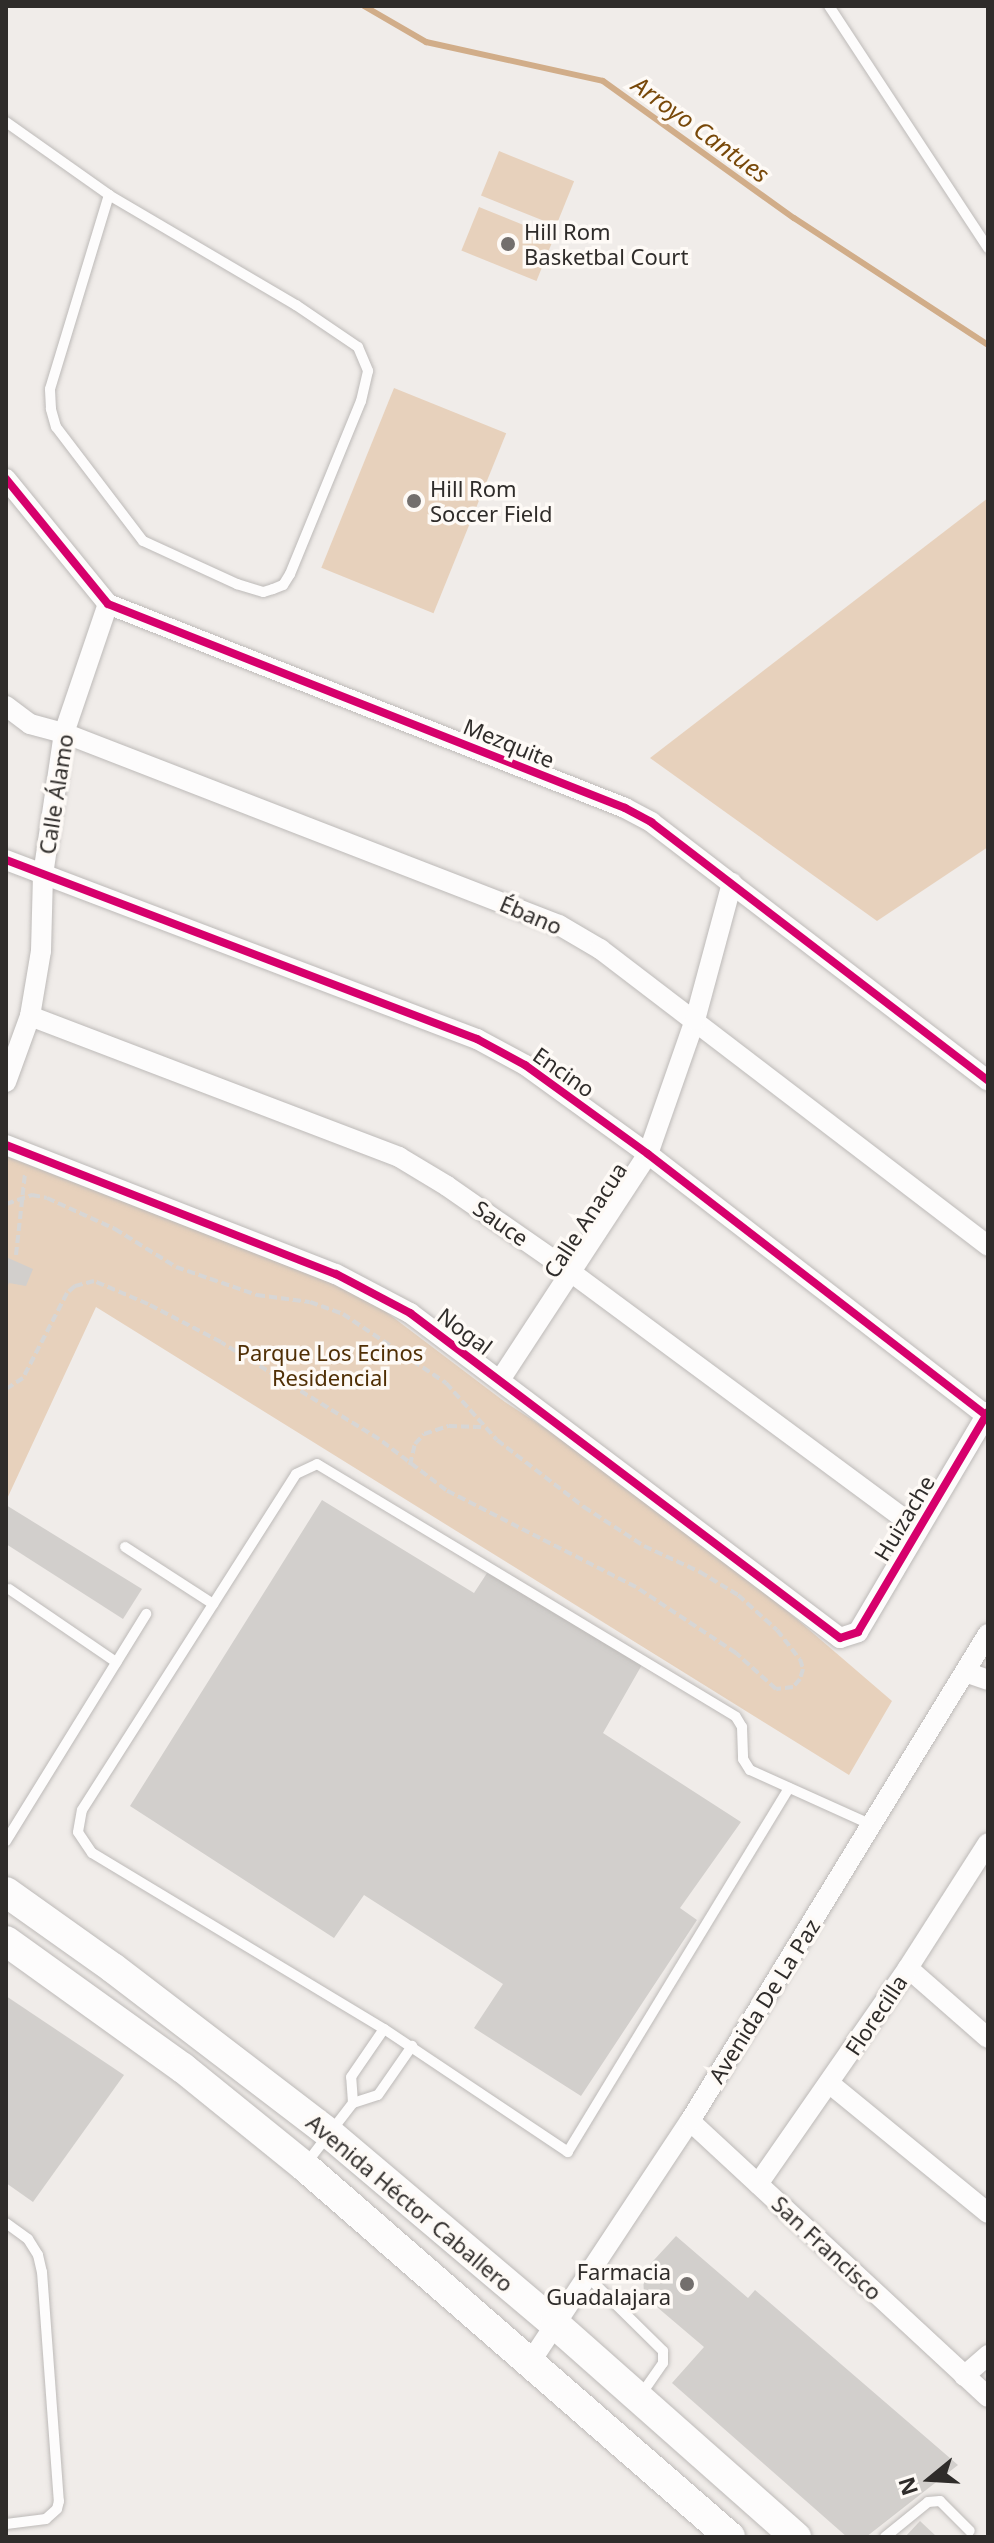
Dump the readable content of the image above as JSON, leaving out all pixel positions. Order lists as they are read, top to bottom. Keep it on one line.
{"streets":{"main road":["Avenida Héctor Caballero"],"street":["Mezquite","Calle Álamo","Ébano","Encino","Calle Anacua","Sauce","Nogal","Huizache","Avenida De La Paz","Florecilla","San Francisco"]},"crossings":[["Mezquite","Calle Álamo"],["Mezquite","Calle Anacua"],["Calle Álamo","Ébano"],["Calle Álamo","Encino"],["Calle Álamo","Sauce"],["Ébano","Calle Anacua"],["Encino","Calle Anacua"],["Encino","Huizache"],["Calle Anacua","Sauce"],["Calle Anacua","Nogal"],["Sauce","Huizache"],["Nogal","Huizache"],["Avenida De La Paz","Avenida Héctor Caballero"],["Avenida De La Paz","San Francisco"],["Florecilla","San Francisco"]],"water":["Arroyo Cantues"],"parks":["Parque Los Ecinos Residencial"],"places":["Hill Rom Basketbal Court","Hill Rom Soccer Field","Farmacia Guadalajara"],"north":"left"}
